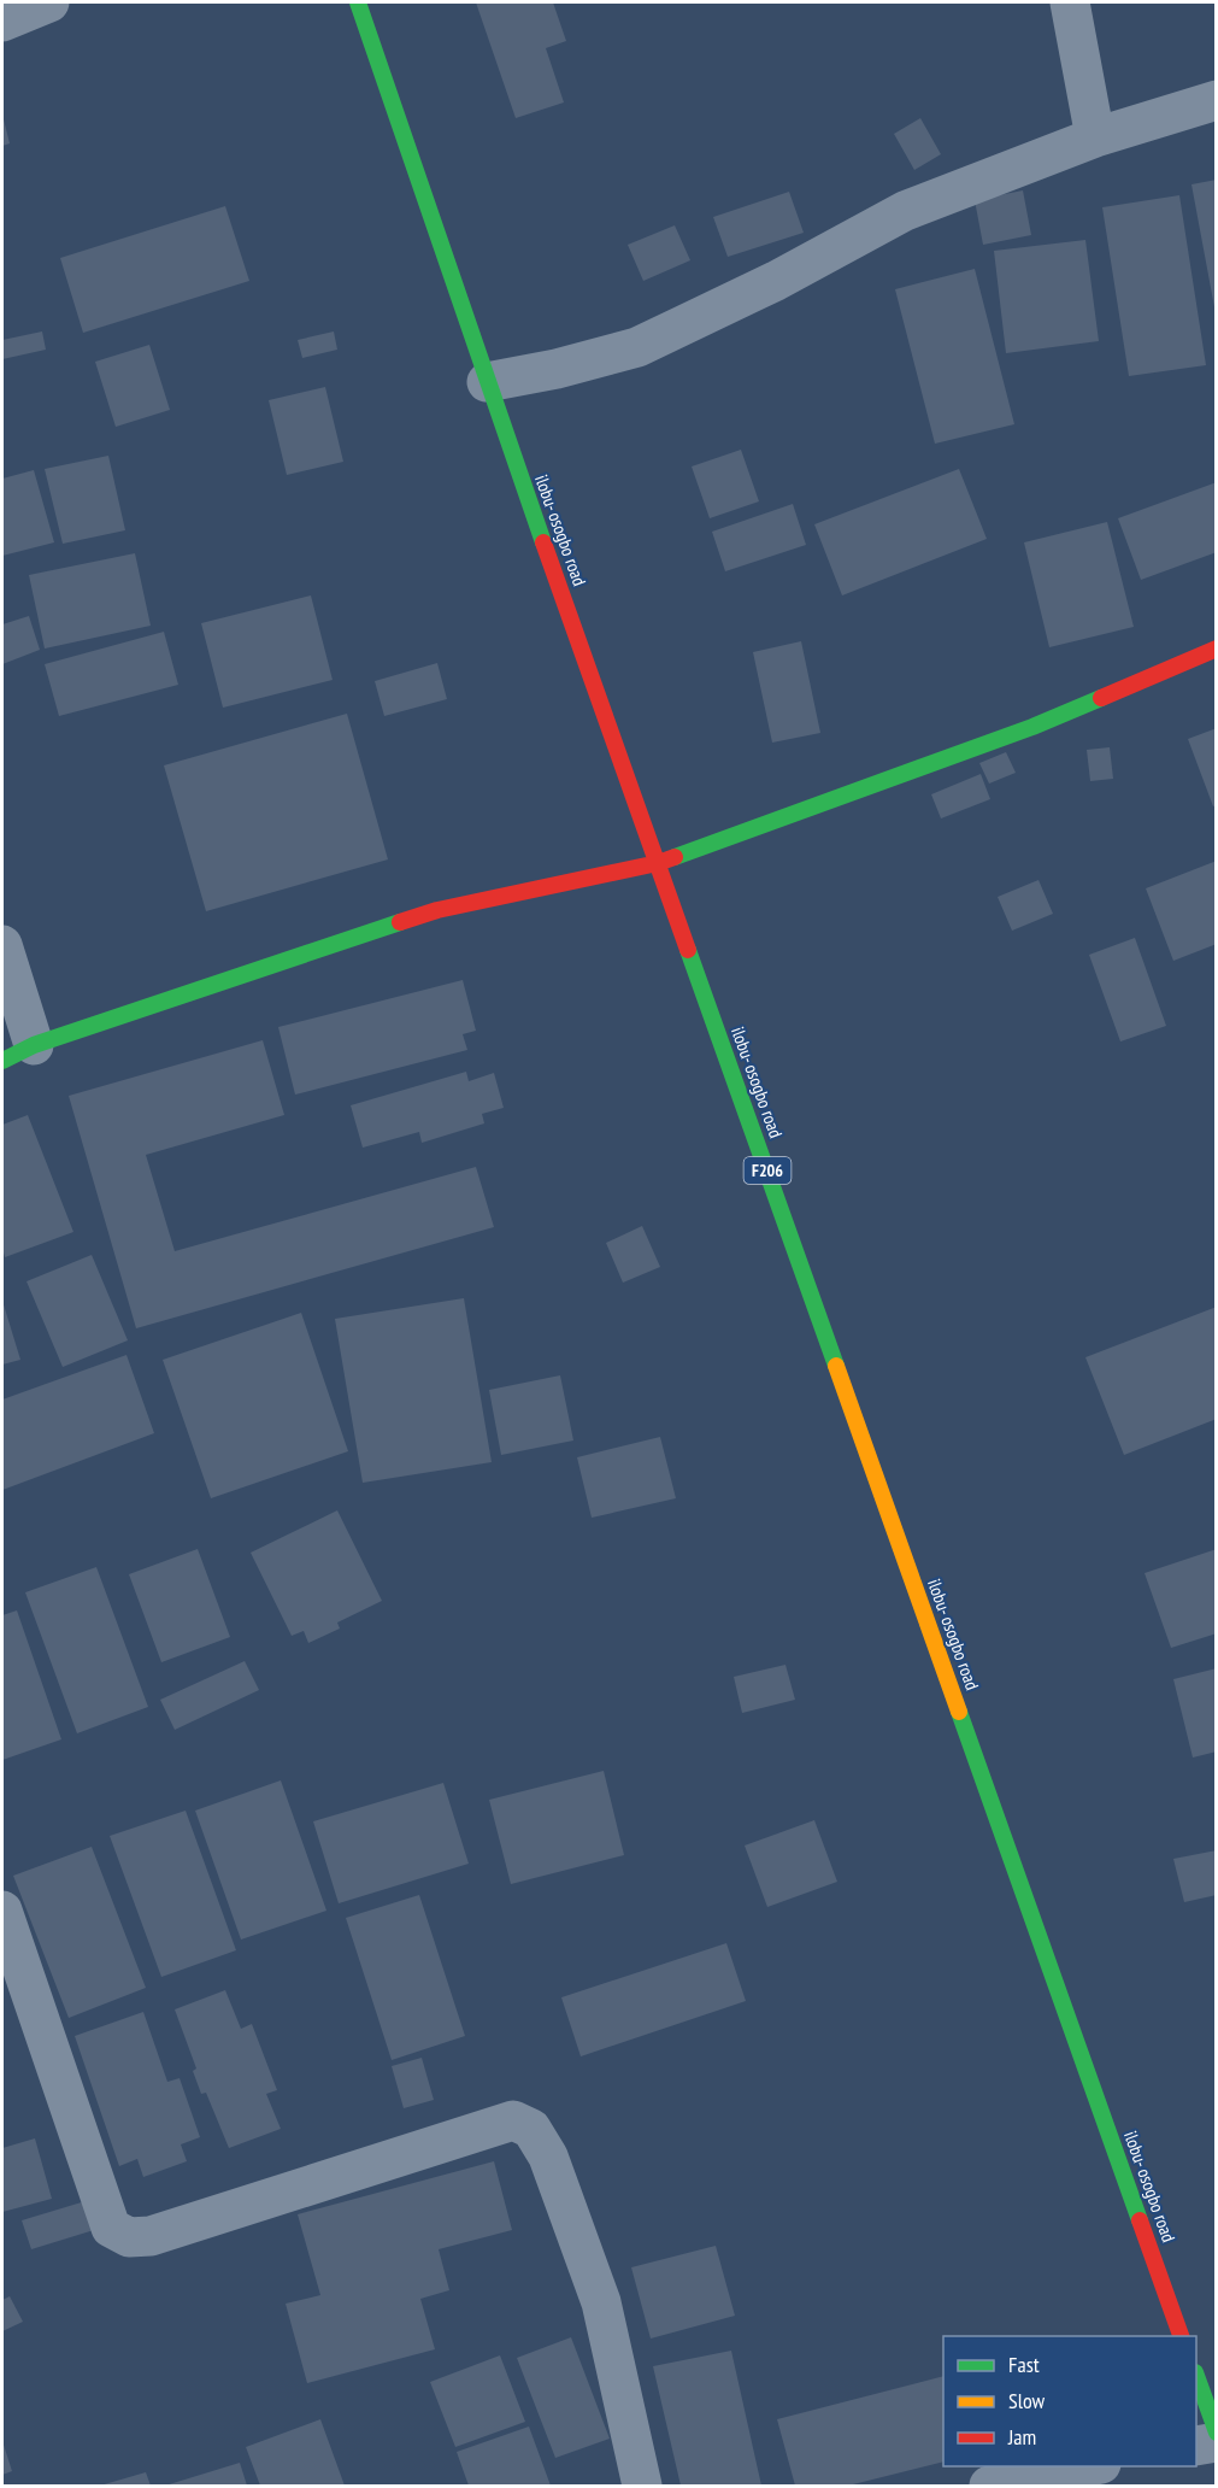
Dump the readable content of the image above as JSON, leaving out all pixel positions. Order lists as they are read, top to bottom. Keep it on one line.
{"streets":{"main road":["ilobu- osogbo road","F206"]},"legend":["Fast","Slow","Jam"]}
